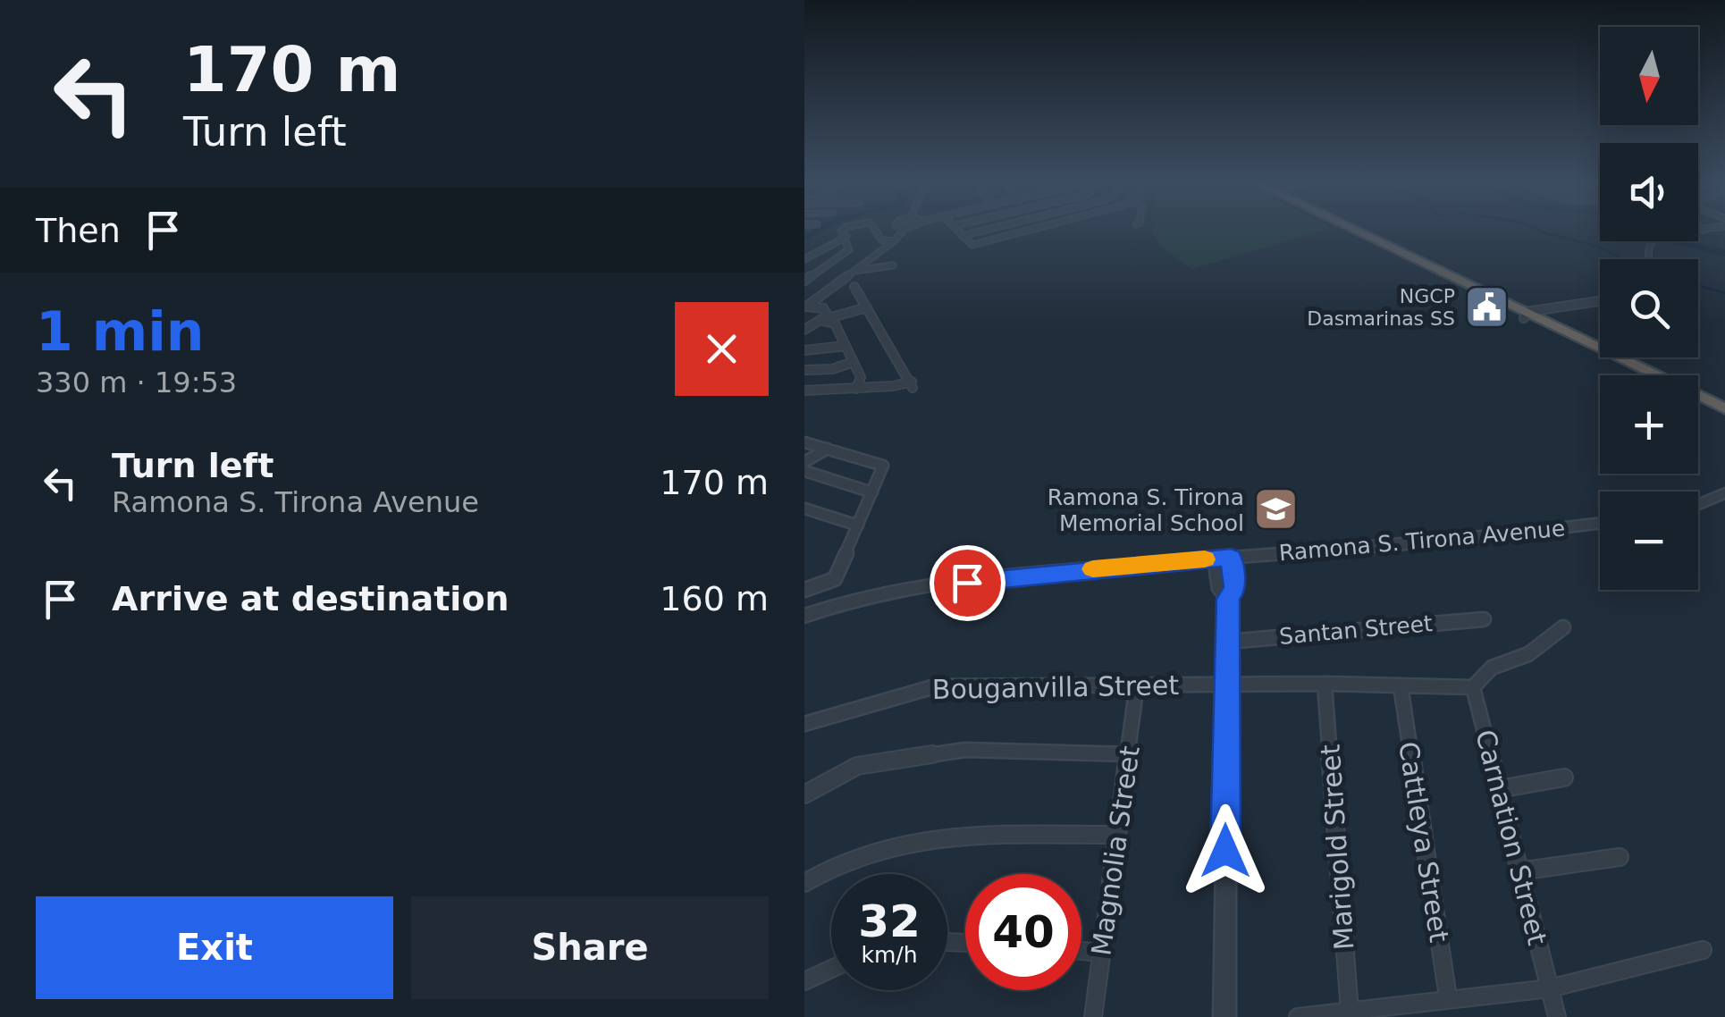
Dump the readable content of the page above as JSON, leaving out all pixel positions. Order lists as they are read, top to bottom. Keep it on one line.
{"streets":{"street":["Ramona S. Tirona Avenue","Santan Street","Bouganvilla Street","Carnation Street","Cattleya Street","Marigold Street","Magnolia Street"]},"crossings":[["Bouganvilla Street","Carnation Street"],["Bouganvilla Street","Cattleya Street"],["Bouganvilla Street","Marigold Street"],["Bouganvilla Street","Magnolia Street"]],"places":{"public building":["NGCP Dasmarinas SS"],"school or university":["Ramona S. Tirona Memorial School"]},"north":"bottom","page":{"turn":["170 m","Turn left"],"map_buttons":["+","−"],"then":"Then","heading":["1 min","330 m · 19:53"],"list":[{"name":"Turn left","note":"Ramona S. Tirona Avenue","value":"170 m"},{"name":"Arrive at destination","value":"160 m"}],"speed":"32 km/h","limit":"40","buttons":["Exit","Share"]}}
